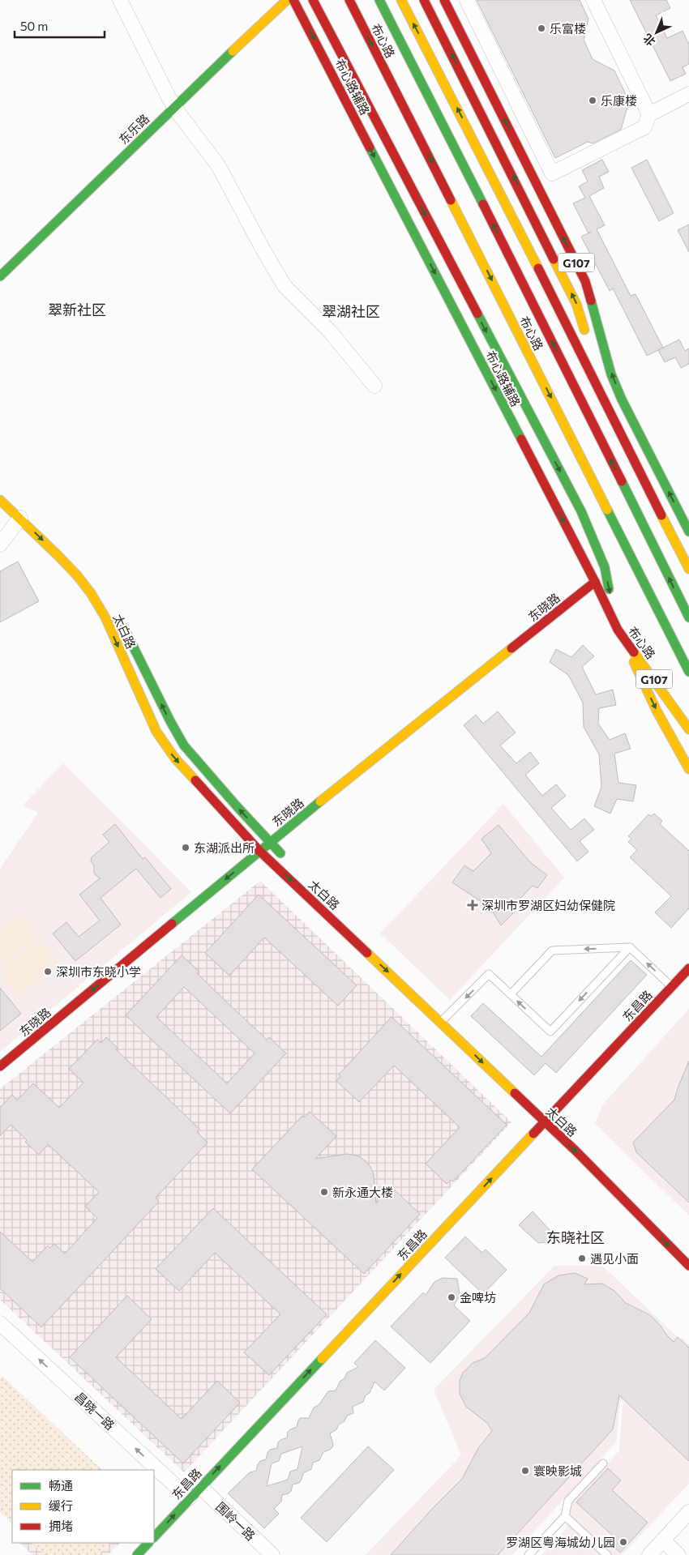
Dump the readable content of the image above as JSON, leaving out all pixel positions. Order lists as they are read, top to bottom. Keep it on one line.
{"streets":{"main road":["布心路","布心路辅路","东乐路","G107","东晓路","太白路","东昌路"],"street":["昌晓一路","围岭一路"]},"crossings":[["布心路","布心路辅路"],["布心路辅路","东晓路"],["东晓路","太白路"],["太白路","东昌路"],["东昌路","昌晓一路"],["东昌路","围岭一路"]],"one_way":["东晓路","东昌路","昌晓一路"],"districts":["翠新社区","翠湖社区","东晓社区"],"places":{"other":["乐富楼","乐康楼","东湖派出所","深圳市东晓小学","新永通大楼","遇见小面","金啤坊","寰映影城","罗湖区粤海城幼儿园"],"health":["深圳市罗湖区妇幼保健院"]},"legend":["畅通","缓行","拥堵"],"scale_bar":"50 m","north":"bottom left"}
